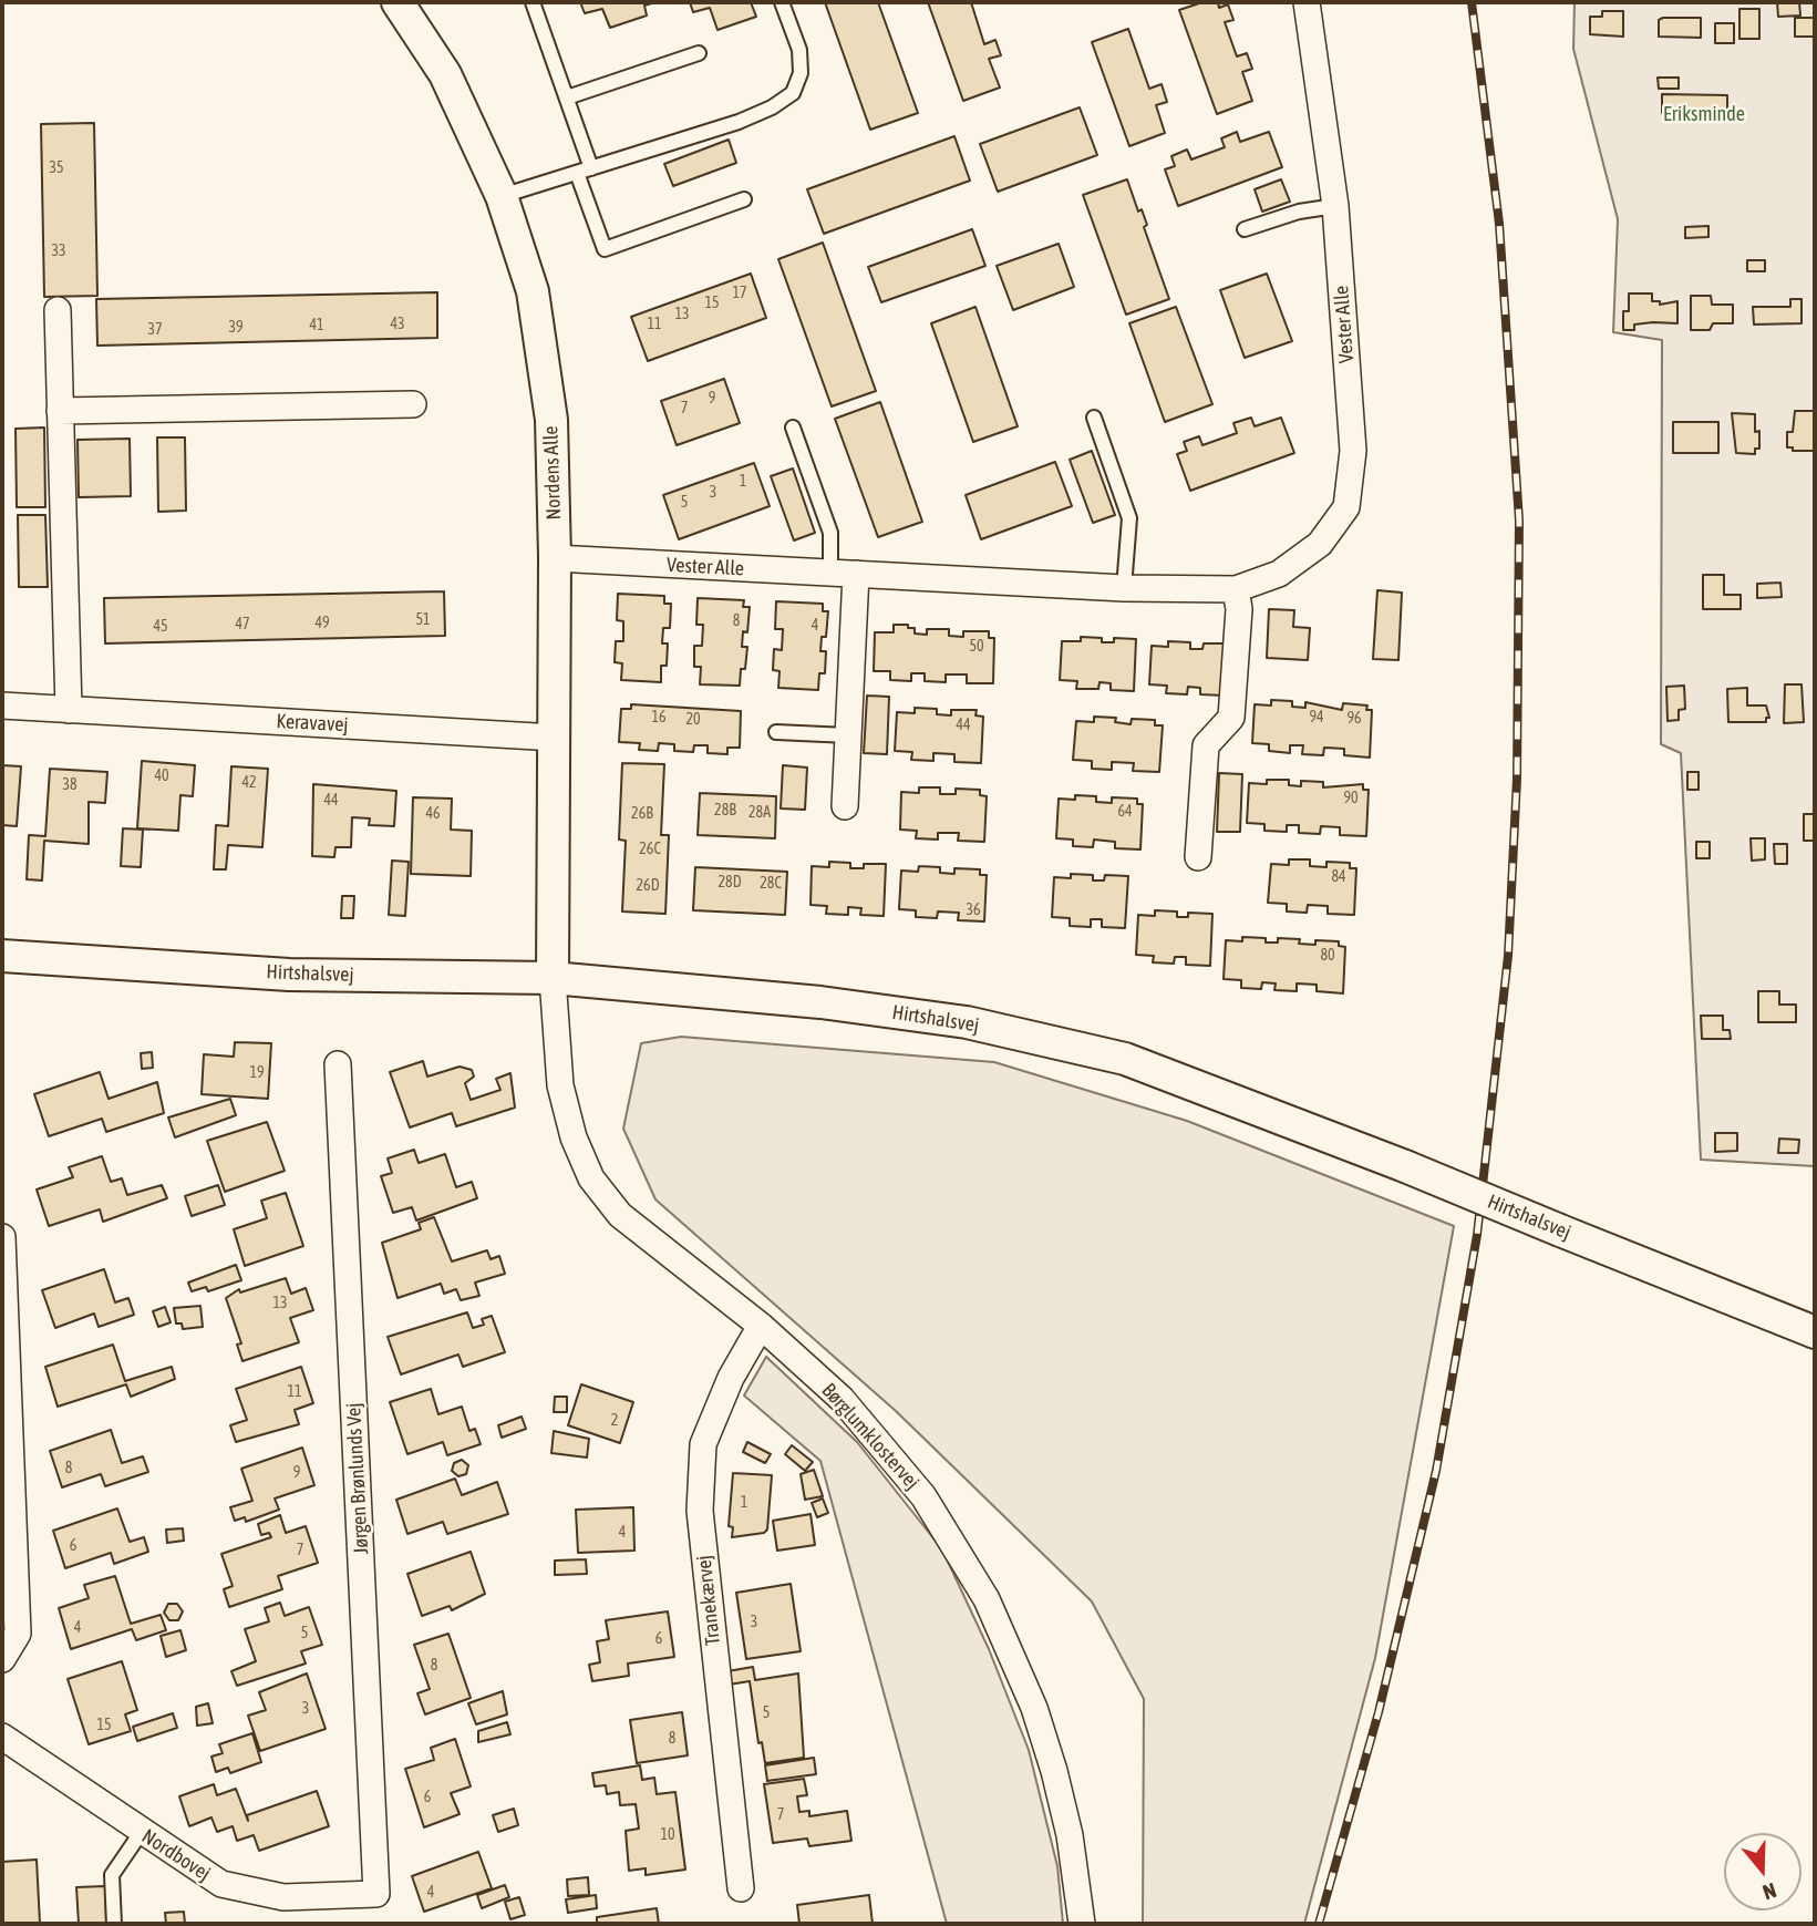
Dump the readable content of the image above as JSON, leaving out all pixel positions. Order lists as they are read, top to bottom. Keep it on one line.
{"streets":{"street":["Vester Alle","Nordens Alle","Keravavej","Hirtshalsvej","Børglumklostervej","Jørgen Brønlunds Vej","Tranekærvej","Nordbovej"]},"crossings":[["Vester Alle","Nordens Alle"],["Nordens Alle","Keravavej"],["Nordens Alle","Hirtshalsvej"],["Nordens Alle","Børglumklostervej"],["Hirtshalsvej","Børglumklostervej"],["Børglumklostervej","Tranekærvej"],["Jørgen Brønlunds Vej","Nordbovej"]],"parks":["Eriksminde"],"house_numbers":["35","33","17","15","13","43","11","41","39","37","9","7","1","3","5","51","8","49","47","4","45","50","16","94","96","20","44","40","42","38","90","44","28B","64","28A","46","26B","26C","84","28D","28C","26D","36","80","19","13","11","2","8","9","1","4","6","7","3","4","5","6","8","3","5","15","8","6","7","10","4"],"north":"bottom"}
